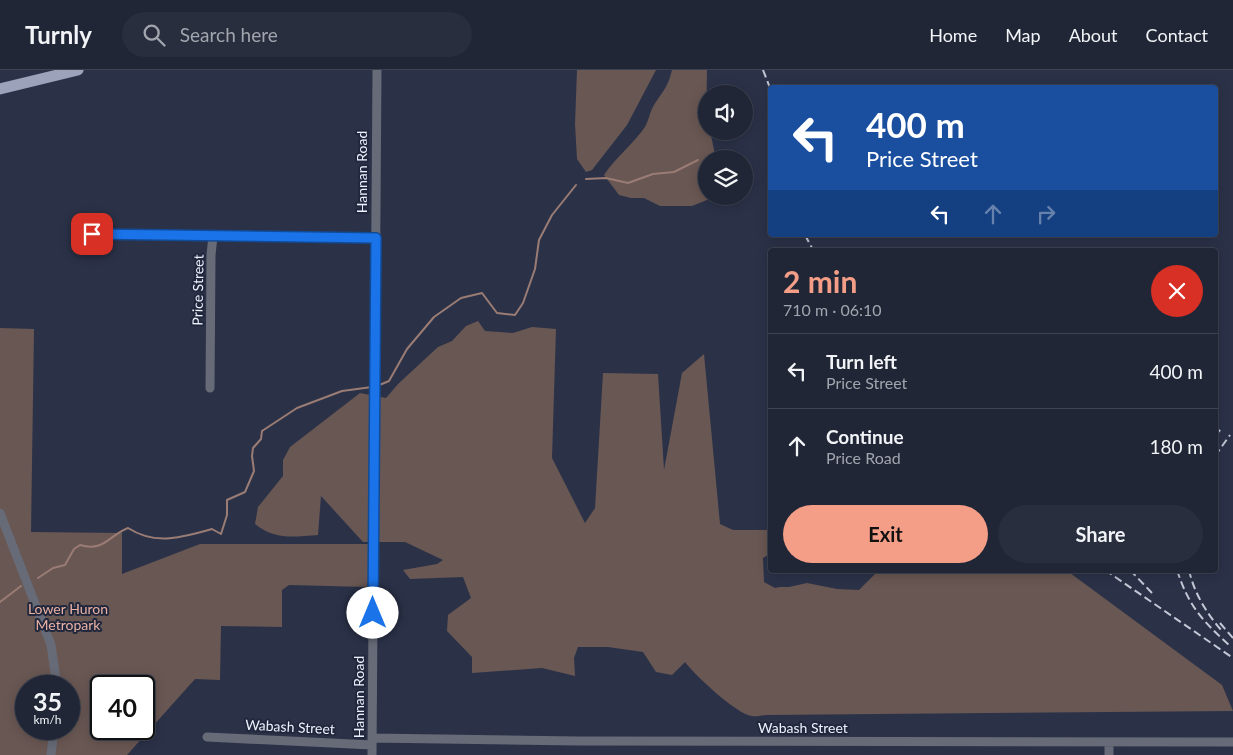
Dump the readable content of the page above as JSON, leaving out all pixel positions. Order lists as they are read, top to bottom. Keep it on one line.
{"streets":{"street":["Hannan Road","Price Street","Wabash Street"]},"crossings":[["Hannan Road","Price Street"],["Hannan Road","Wabash Street"]],"parks":["Lower Huron Metropark"],"page":{"header":"Turnly","search":"Search here","nav":["Home","Map","About","Contact"],"turn":["400 m","Price Street"],"heading":["2 min","710 m · 06:10"],"list":[{"name":"Turn left","note":"Price Street","value":"400 m"},{"name":"Continue","note":"Price Road","value":"180 m"}],"buttons":["Exit","Share"],"speed":"35 km/h","limit":"40"}}
